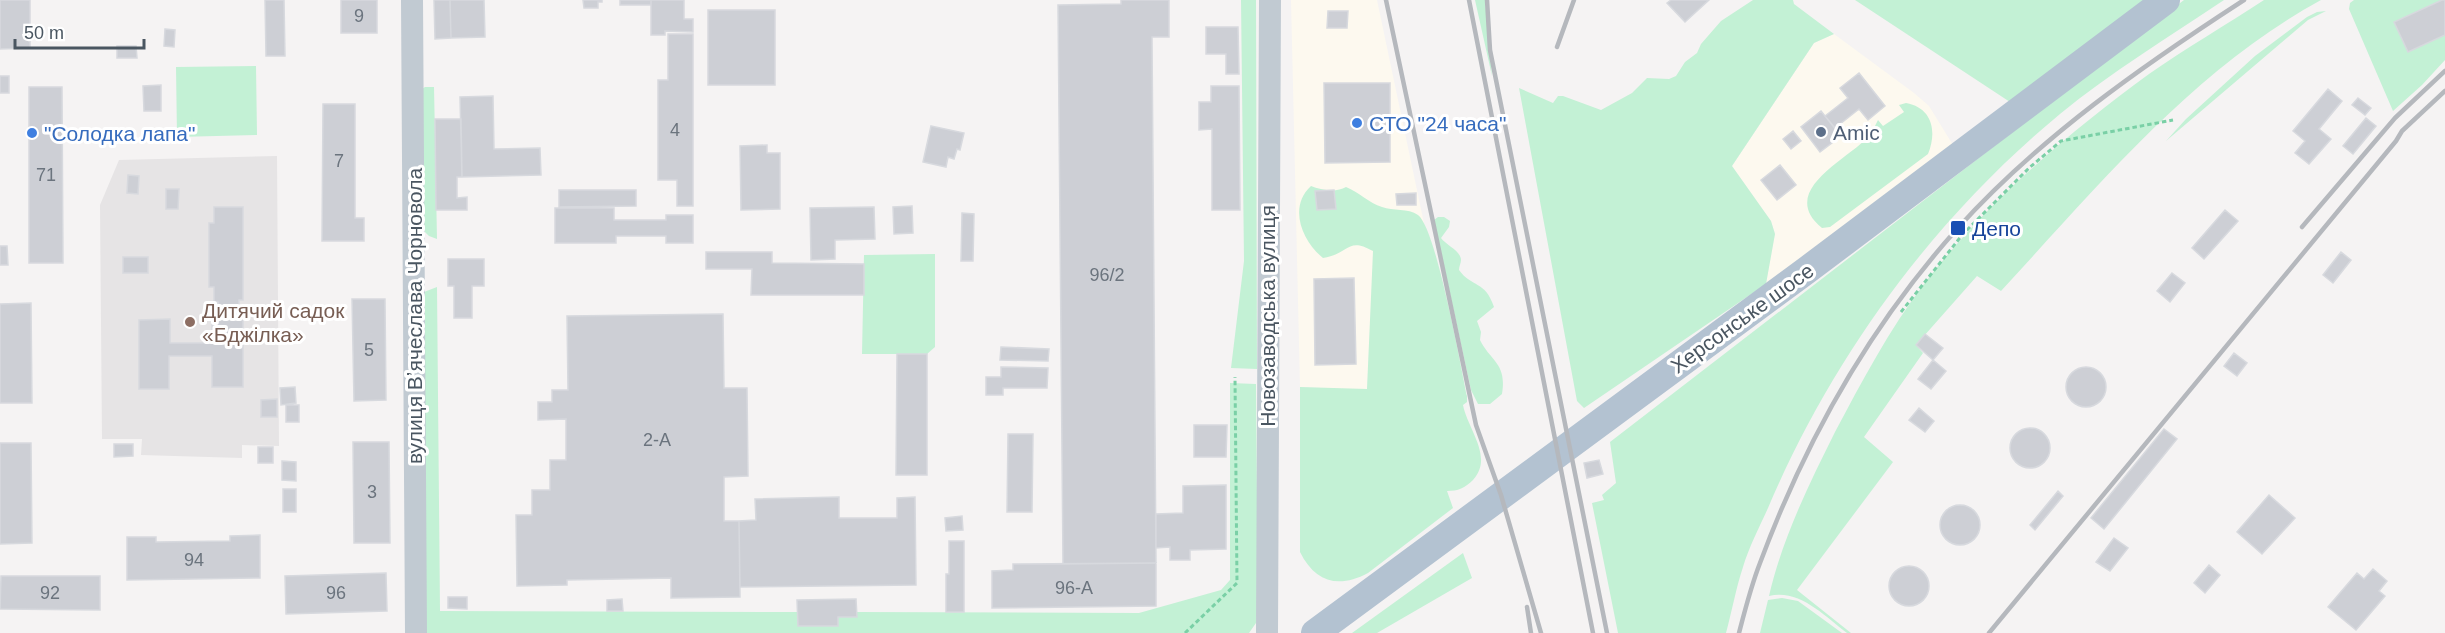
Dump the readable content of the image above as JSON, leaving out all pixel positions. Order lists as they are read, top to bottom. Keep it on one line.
{"streets":{"main road":["Херсонське шосе"],"street":["вулиця Вʼячеслава Чорновола","Новозаводська вулиця"]},"places":{"other":["СТО \"24 часа\"","Amic","\"Солодка лапа\"","Дитячий садок «Бджілка»"],"transit":["Депо"]},"house_numbers":["9","4","7","71","96/2","5","2-А","3","94","96-А","92","96"],"scale_bar":"50 m"}
